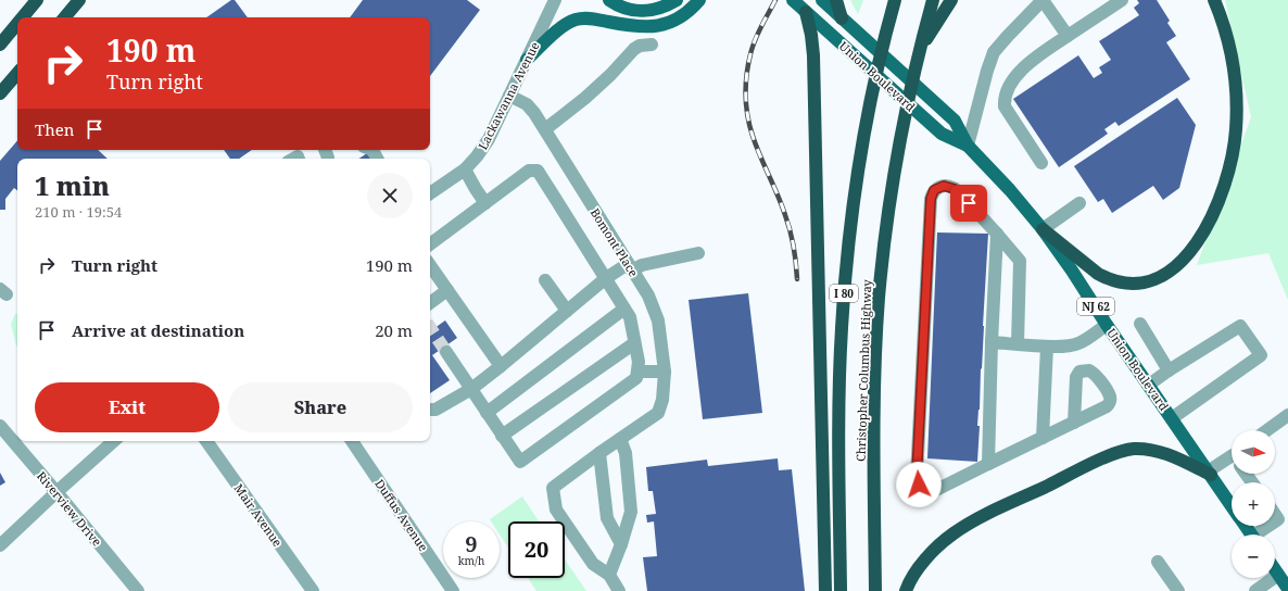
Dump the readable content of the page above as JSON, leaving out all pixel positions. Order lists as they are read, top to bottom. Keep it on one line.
{"streets":{"highway":["I 80","Christopher Columbus Highway"],"main road":["Union Boulevard","NJ 62"],"street":["Lackawanna Avenue","Bomont Place","Riverview Drive","Mair Avenue","Duffus Avenue"]},"crossings":[["Lackawanna Avenue","Bomont Place"]],"north":"right","page":{"turn":["190 m","Turn right"],"then":"Then","heading":["1 min","210 m · 19:54"],"list":[{"name":"Turn right","value":"190 m"},{"name":"Arrive at destination","value":"20 m"}],"buttons":["Exit","Share"],"map_buttons":["+","−"],"speed":"9 km/h","limit":"20"}}
